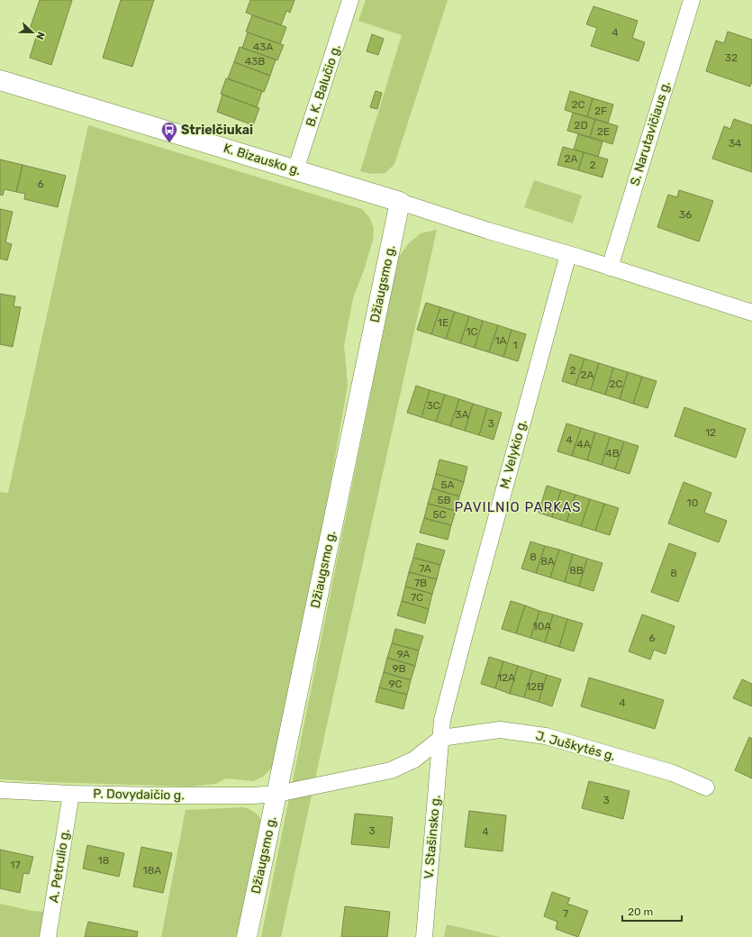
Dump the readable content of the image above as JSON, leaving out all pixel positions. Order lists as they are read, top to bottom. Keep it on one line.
{"streets":{"street":["B. K. Balučio g.","S. Narutavičiaus g.","K. Bizausko g.","Džiaugsmo g.","M. Velykio g.","J. Juškytės g.","P. Dovydaičio g.","V. Stašinsko g.","A. Petrulio g."]},"crossings":[["B. K. Balučio g.","K. Bizausko g."],["K. Bizausko g.","Džiaugsmo g."],["Džiaugsmo g.","P. Dovydaičio g."],["M. Velykio g.","J. Juškytės g."],["M. Velykio g.","P. Dovydaičio g."],["M. Velykio g.","V. Stašinsko g."],["J. Juškytės g.","P. Dovydaičio g."],["J. Juškytės g.","V. Stašinsko g."],["P. Dovydaičio g.","V. Stašinsko g."],["P. Dovydaičio g.","A. Petrulio g."]],"districts":["PAVILNIO PARKAS"],"places":{"bus stop":["Strielčiukai"]},"house_numbers":["4","43A","32","43B","2C","2F","2D","2E","34","2A","2","6","36","1E","1C","1A","1","2","2A","2C","3C","3A","3","12","4","4A","4B","5A","5B","10","5C","8","8A","7A","8B","8","7B","7C","10A","6","9A","9B","12A","9C","12B","4","3","3","4","18","17","18A","7"],"scale_bar":"20 m","north":"right"}
